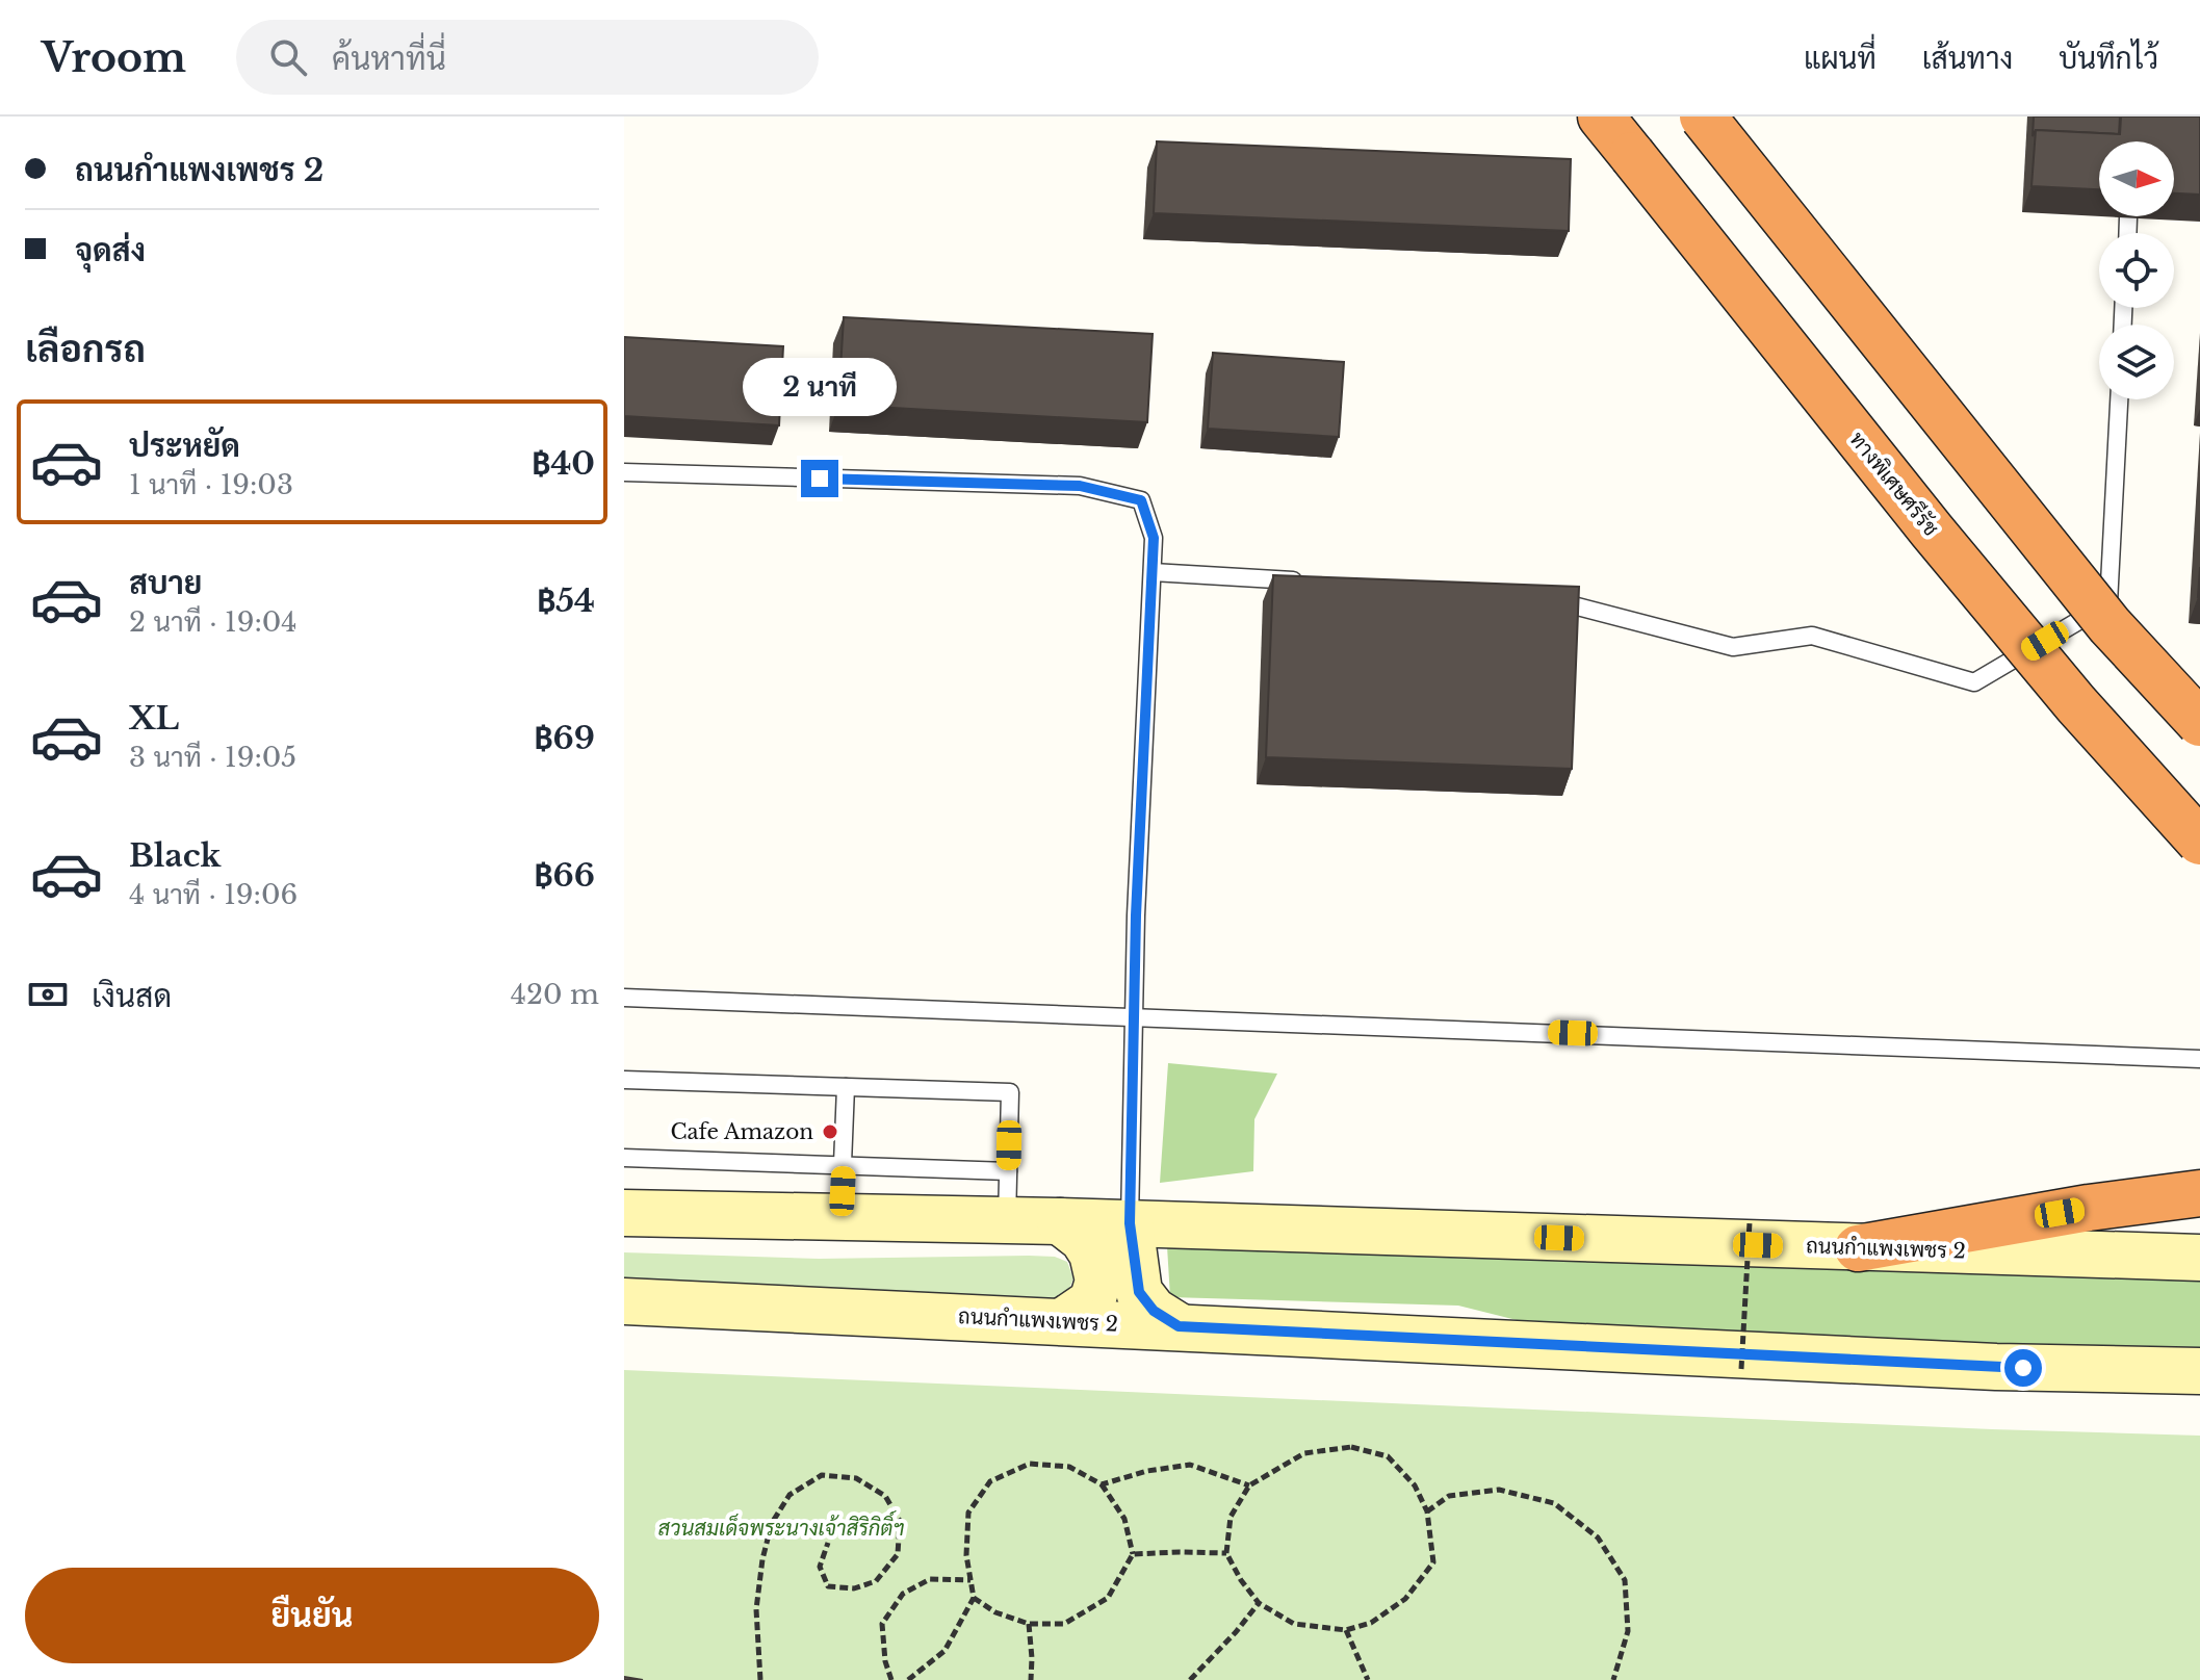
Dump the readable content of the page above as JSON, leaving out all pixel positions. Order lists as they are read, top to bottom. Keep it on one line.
{"streets":{"highway":["ทางพิเศษศรีรัช"],"main road":["ถนนกำแพงเพชร 2"]},"parks":["สวนสมเด็จพระนางเจ้าสิริกิติ์ฯ"],"places":["Cafe Amazon"],"north":"right","page":{"header":"Vroom","search":"ค้นหาที่นี่","nav":["แผนที่","เส้นทาง","บันทึกไว้"],"banner":["ถนนกำแพงเพชร 2","จุดส่ง"],"heading":"เลือกรถ","bubble":"2 นาที","list":[{"name":"ประหยัด","note":"1 นาที · 19:03","value":"฿40"},{"name":"สบาย","note":"2 นาที · 19:04","value":"฿54"},{"name":"XL","note":"3 นาที · 19:05","value":"฿69"},{"name":"Black","note":"4 นาที · 19:06","value":"฿66"}],"pay":["เงินสด","420 m"],"buttons":"ยืนยัน"}}
